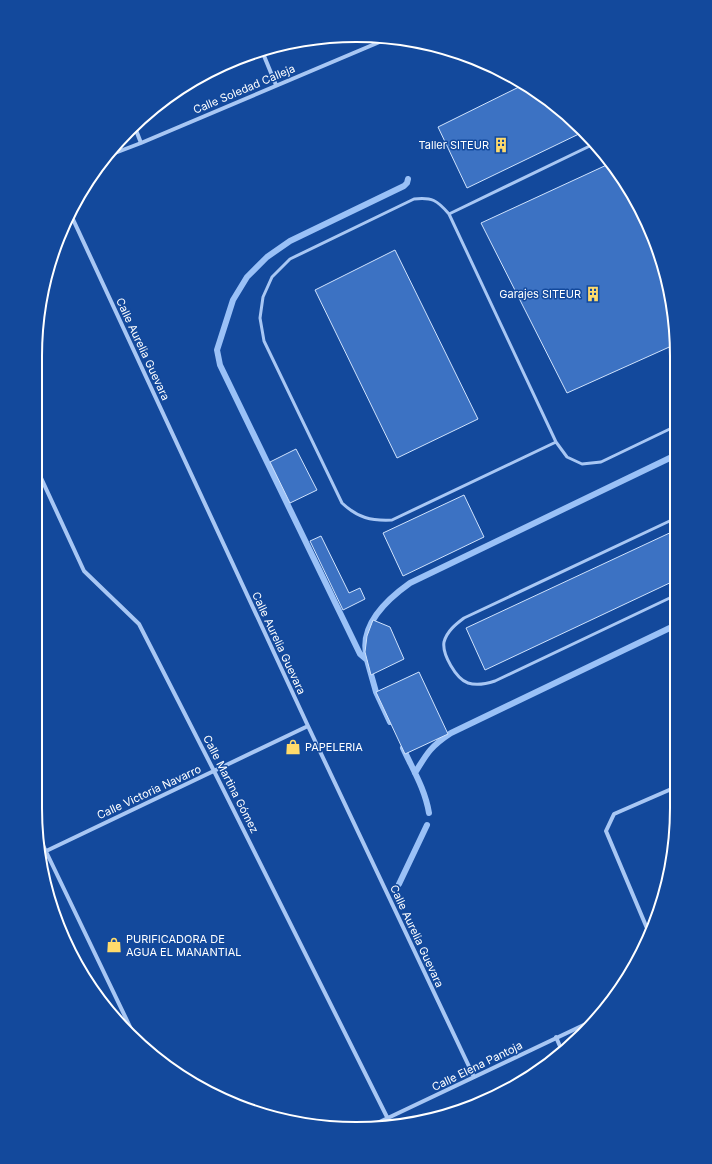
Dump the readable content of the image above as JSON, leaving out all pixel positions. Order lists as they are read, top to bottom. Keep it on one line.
{"streets":{"street":["Calle Soledad Calleja","Calle Aurelia Guevara","Calle Martina Gómez","Calle Victoria Navarro","Calle Elena Pantoja"]},"crossings":[["Calle Aurelia Guevara","Calle Victoria Navarro"],["Calle Aurelia Guevara","Calle Elena Pantoja"],["Calle Martina Gómez","Calle Victoria Navarro"],["Calle Martina Gómez","Calle Elena Pantoja"]],"places":{"building":["Taller SITEUR","Garajes SITEUR"],"shop":["PAPELERIA","PURIFICADORA DE AGUA EL MANANTIAL"]}}
